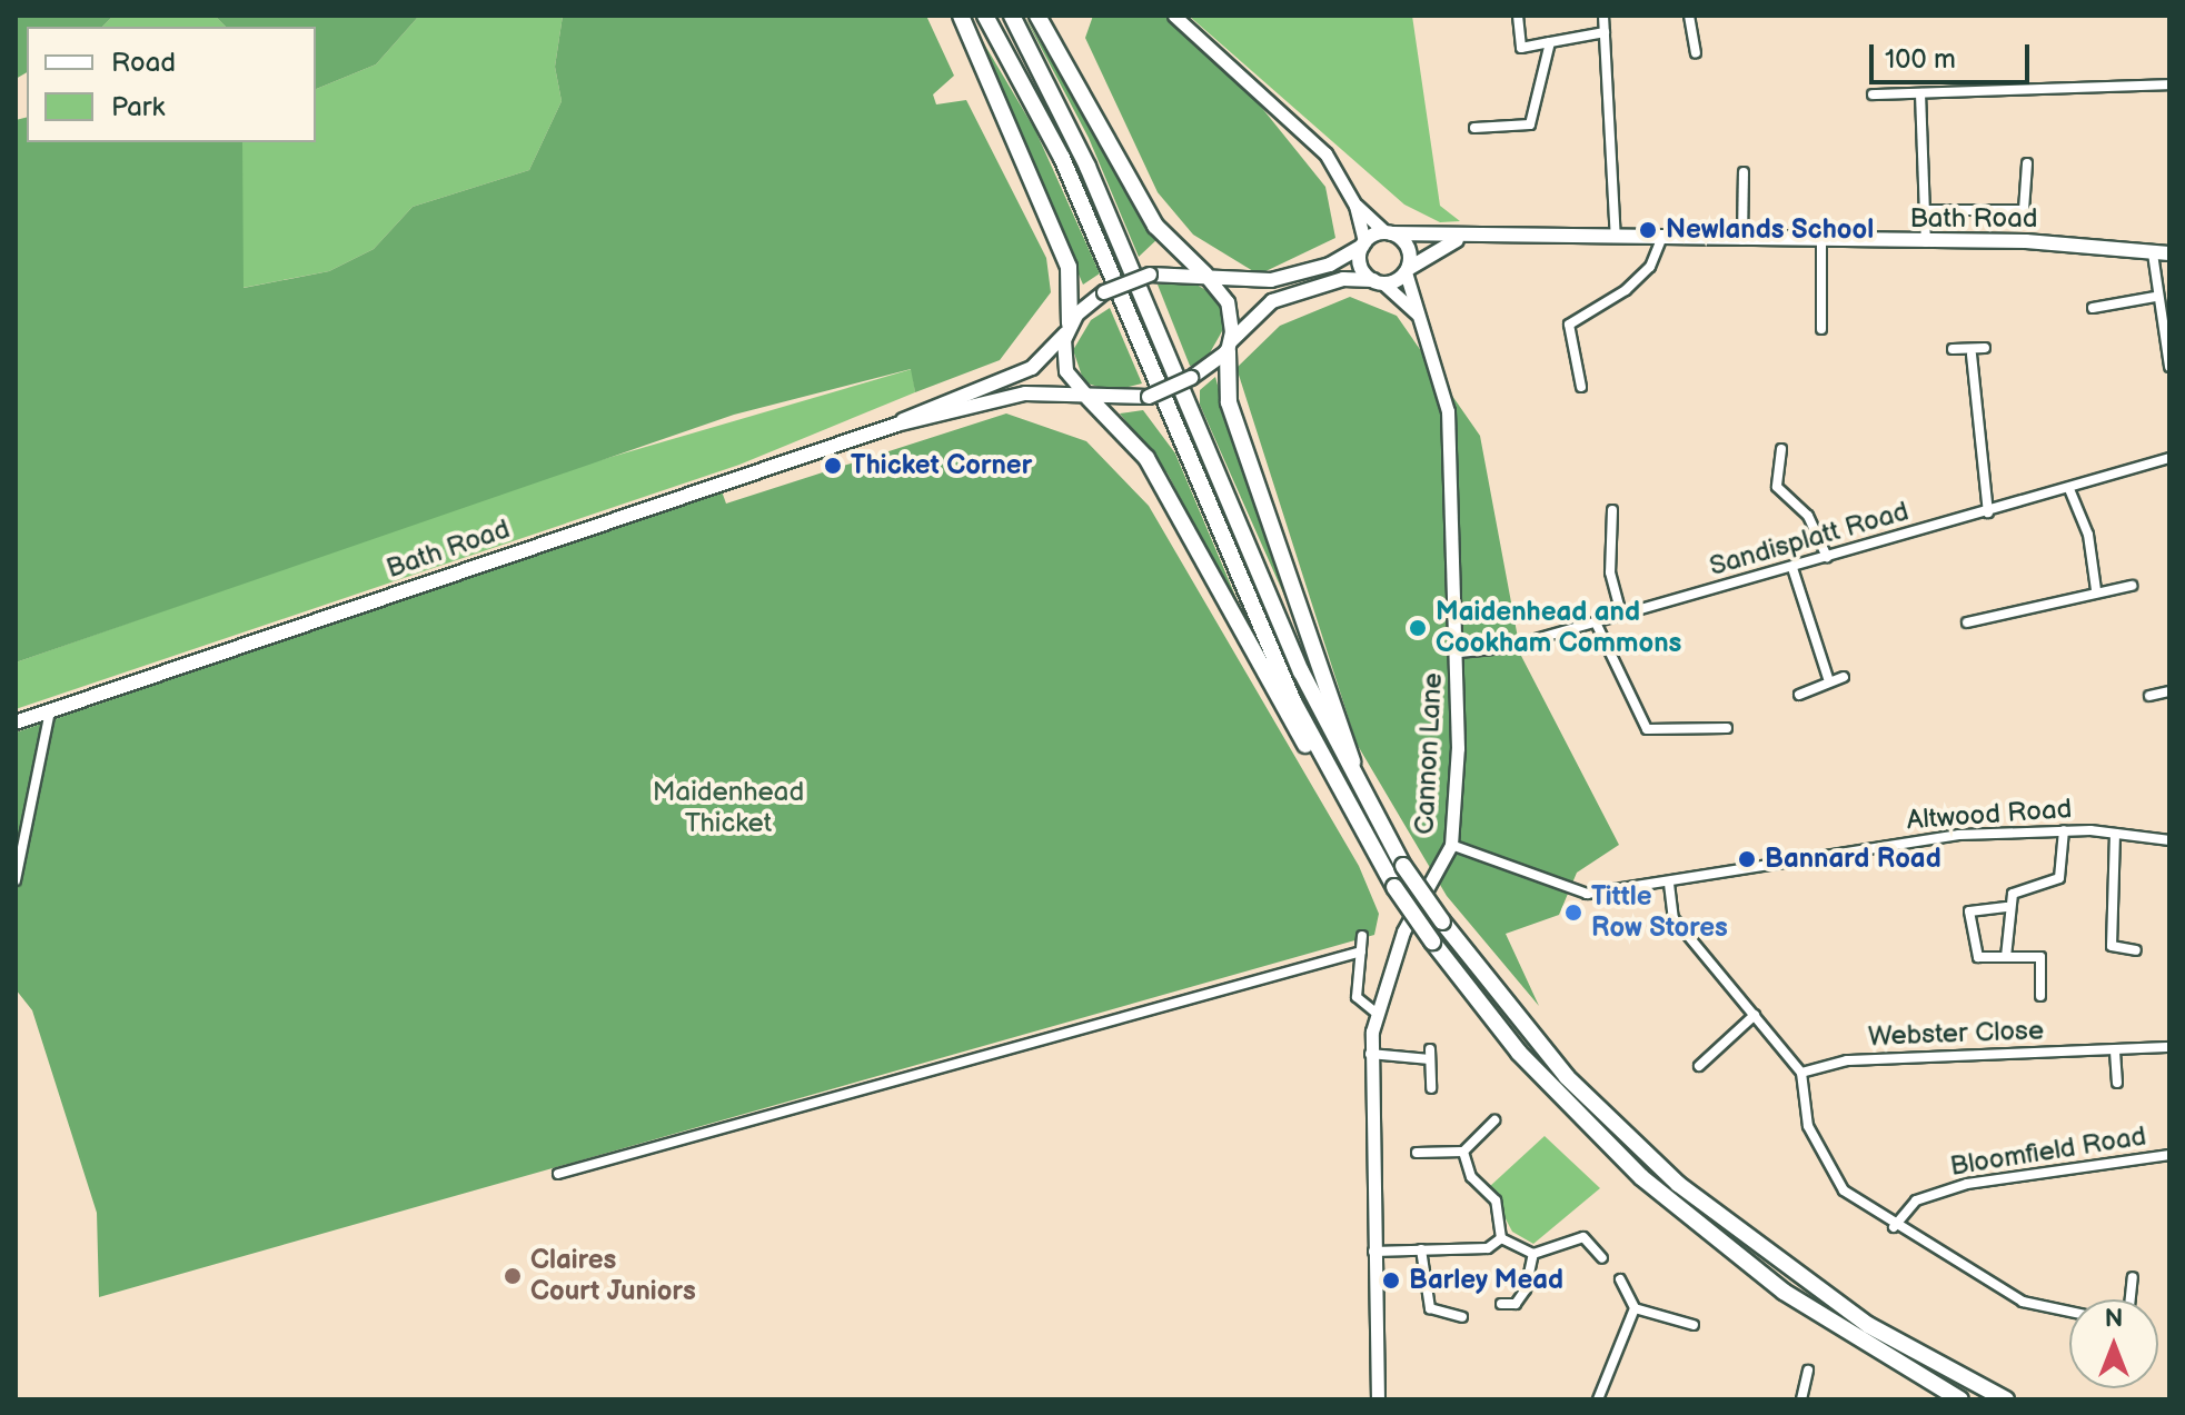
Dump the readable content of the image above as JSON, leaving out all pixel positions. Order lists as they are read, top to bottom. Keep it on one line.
{"streets":{"main road":["Bath Road"],"street":["Sandisplatt Road","Cannon Lane","Altwood Road","Webster Close","Bloomfield Road"]},"crossings":[["Bath Road","Cannon Lane"],["Sandisplatt Road","Cannon Lane"],["Cannon Lane","Altwood Road"]],"parks":["Maidenhead Thicket"],"places":["Newlands School","Thicket Corner","Maidenhead and Cookham Commons","Bannard Road","Tittle Row Stores","Claires Court Juniors","Barley Mead"],"legend":["Road","Park"],"scale_bar":"100 m","north":"top"}
